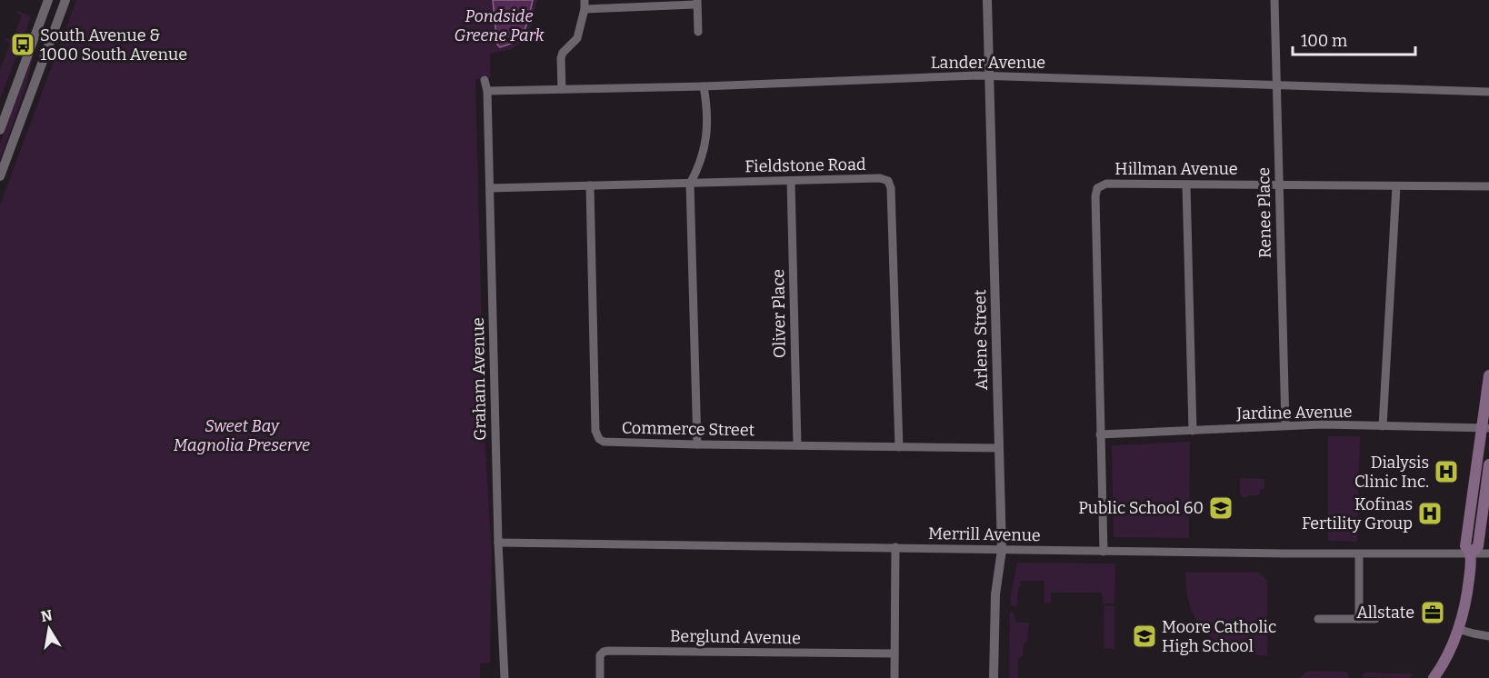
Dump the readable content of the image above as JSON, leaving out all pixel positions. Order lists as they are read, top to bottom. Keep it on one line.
{"streets":{"street":["Lander Avenue","Fieldstone Road","Hillman Avenue","Renee Place","Oliver Place","Arlene Street","Graham Avenue","Jardine Avenue","Commerce Street","Merrill Avenue","Berglund Avenue"]},"crossings":[["Lander Avenue","Renee Place"],["Lander Avenue","Arlene Street"],["Lander Avenue","Graham Avenue"],["Fieldstone Road","Oliver Place"],["Fieldstone Road","Graham Avenue"],["Fieldstone Road","Commerce Street"],["Hillman Avenue","Renee Place"],["Hillman Avenue","Jardine Avenue"],["Hillman Avenue","Merrill Avenue"],["Renee Place","Jardine Avenue"],["Oliver Place","Commerce Street"],["Arlene Street","Commerce Street"],["Arlene Street","Merrill Avenue"],["Graham Avenue","Merrill Avenue"]],"parks":["Pondside Greene Park","Sweet Bay Magnolia Preserve"],"places":{"bus stop":["South Avenue & 1000 South Avenue"],"hospital":["Dialysis Clinic Inc.","Kofinas Fertility Group"],"school or university":["Public School 60","Moore Catholic High School"],"office":["Allstate"]},"scale_bar":"100 m","north":"top"}
